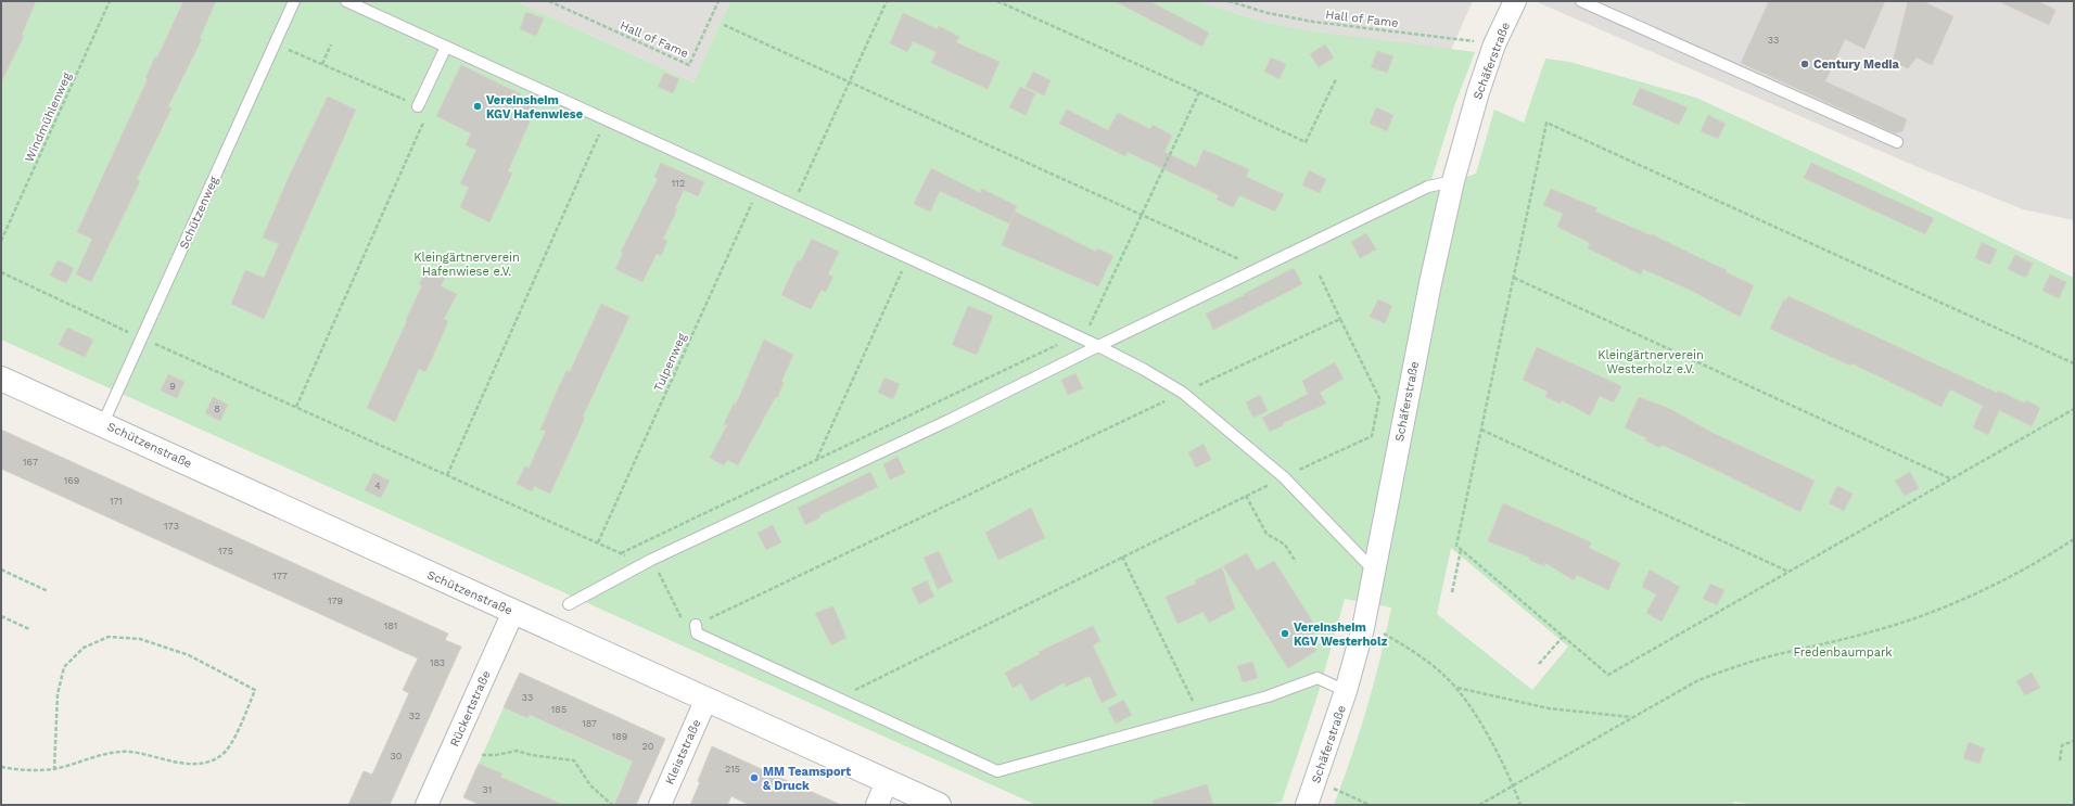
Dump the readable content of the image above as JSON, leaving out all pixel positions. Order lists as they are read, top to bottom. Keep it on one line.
{"streets":{"street":["Schäferstraße","Schützenstraße","Rückertstraße","Kleiststraße"],"lane":["Schützenweg"],"path":["Hall of Fame","Windmühlenweg","Tulpenweg"]},"crossings":[["Hall of Fame","Schäferstraße"],["Schützenweg","Schützenstraße"],["Schützenstraße","Rückertstraße"],["Schützenstraße","Kleiststraße"]],"parks":["Kleingärtnerverein Hafenwiese e.V.","Kleingärtnerverein Westerholz e.V.","Fredenbaumpark"],"places":["Century Media","Vereinsheim KGV Hafenwiese","Vereinsheim KGV Westerholz","MM Teamsport & Druck"],"house_numbers":["33","112","9","8","167","169","4","171","173","175","177","179","181","183","33","185","32","187","189","20","30","215","31"]}
